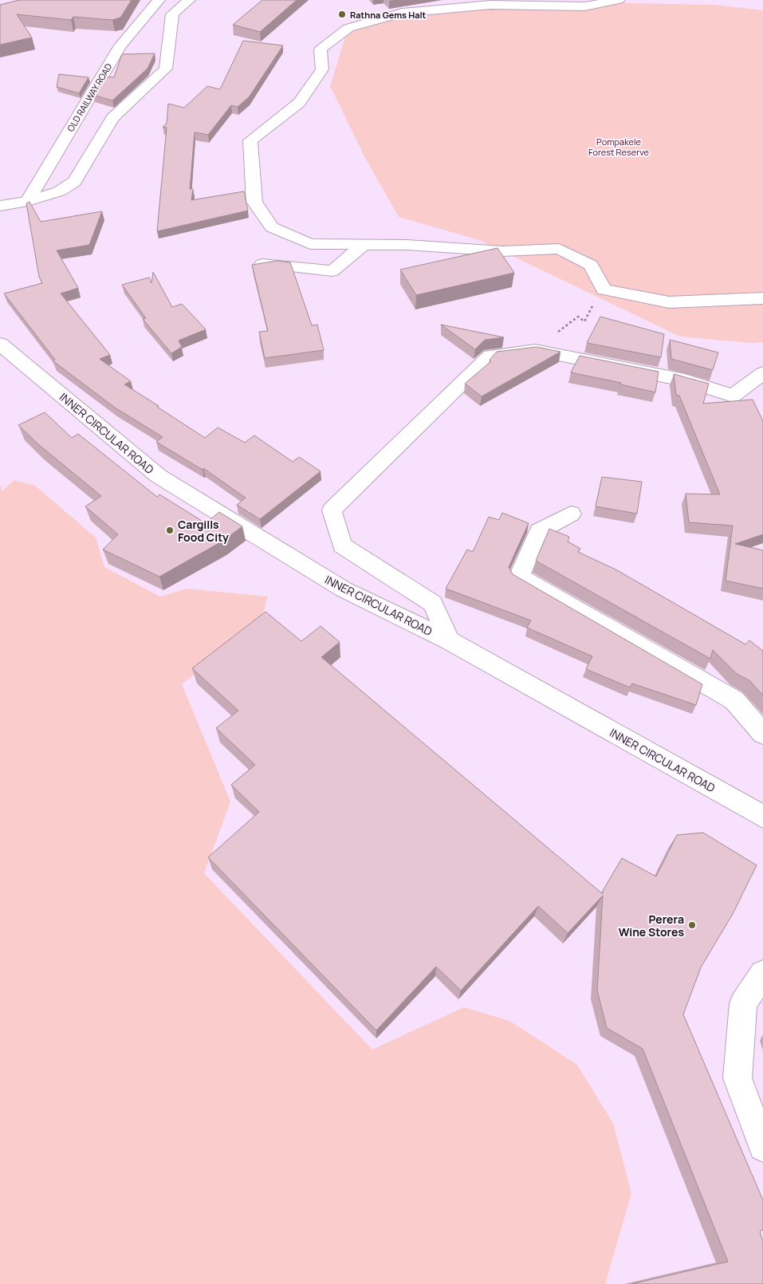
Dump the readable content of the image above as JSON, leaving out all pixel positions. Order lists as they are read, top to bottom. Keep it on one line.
{"streets":{"street":["OLD RAILWAY ROAD","INNER CIRCULAR ROAD"]},"parks":["Pompakele Forest Reserve"],"places":["Rathna Gems Halt","Cargills Food City","Perera Wine Stores"]}
